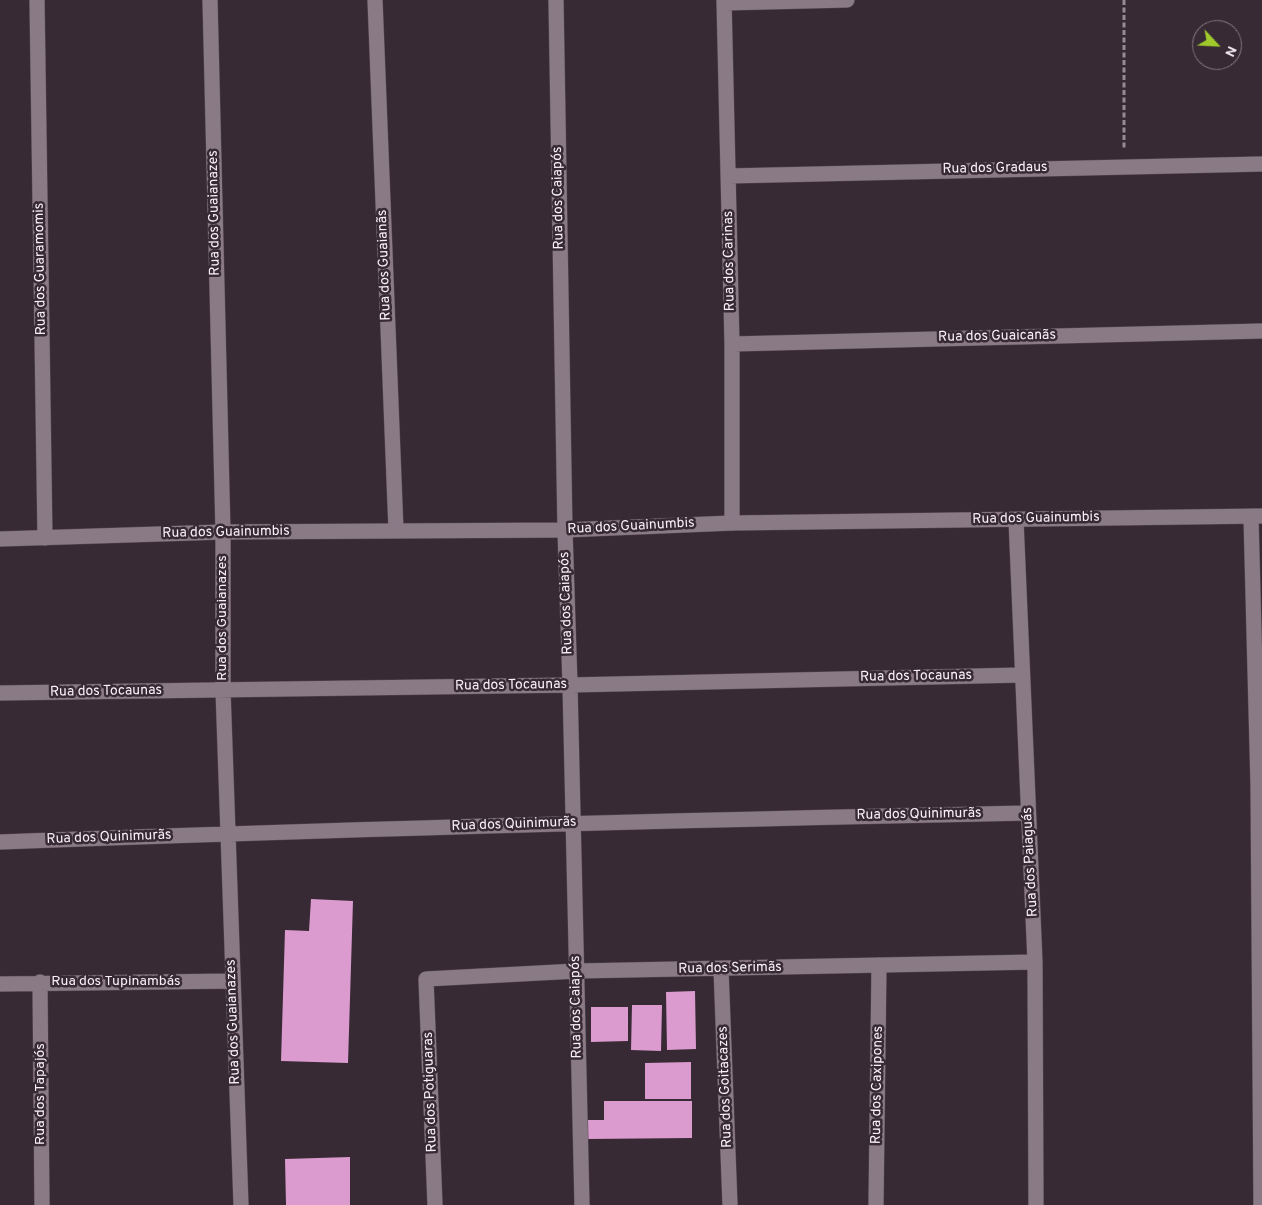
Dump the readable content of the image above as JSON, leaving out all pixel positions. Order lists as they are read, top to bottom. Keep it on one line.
{"streets":{"street":["Rua dos Gradaus","Rua dos Caiapós","Rua dos Guaianazes","Rua dos Carinas","Rua dos Guaianãs","Rua dos Guaramomis","Rua dos Guaicanãs","Rua dos Guainumbis","Rua dos Tocaunas","Rua dos Quinimurãs","Rua dos Paiaguás","Rua dos Serimãs","Rua dos Tupinambás","Rua dos Caxipones","Rua dos Goitacazes","Rua dos Potiguaras","Rua dos Tapajós"]},"crossings":[["Rua dos Gradaus","Rua dos Carinas"],["Rua dos Caiapós","Rua dos Guainumbis"],["Rua dos Caiapós","Rua dos Tocaunas"],["Rua dos Caiapós","Rua dos Quinimurãs"],["Rua dos Caiapós","Rua dos Serimãs"],["Rua dos Guaianazes","Rua dos Guainumbis"],["Rua dos Guaianazes","Rua dos Tocaunas"],["Rua dos Guaianazes","Rua dos Quinimurãs"],["Rua dos Guaianazes","Rua dos Tupinambás"],["Rua dos Carinas","Rua dos Guaicanãs"],["Rua dos Carinas","Rua dos Guainumbis"],["Rua dos Guaianãs","Rua dos Guainumbis"],["Rua dos Guaramomis","Rua dos Guainumbis"],["Rua dos Guainumbis","Rua dos Paiaguás"],["Rua dos Tocaunas","Rua dos Paiaguás"],["Rua dos Quinimurãs","Rua dos Paiaguás"],["Rua dos Paiaguás","Rua dos Serimãs"],["Rua dos Serimãs","Rua dos Caxipones"],["Rua dos Serimãs","Rua dos Goitacazes"],["Rua dos Serimãs","Rua dos Potiguaras"],["Rua dos Tupinambás","Rua dos Tapajós"]],"north":"bottom right"}
